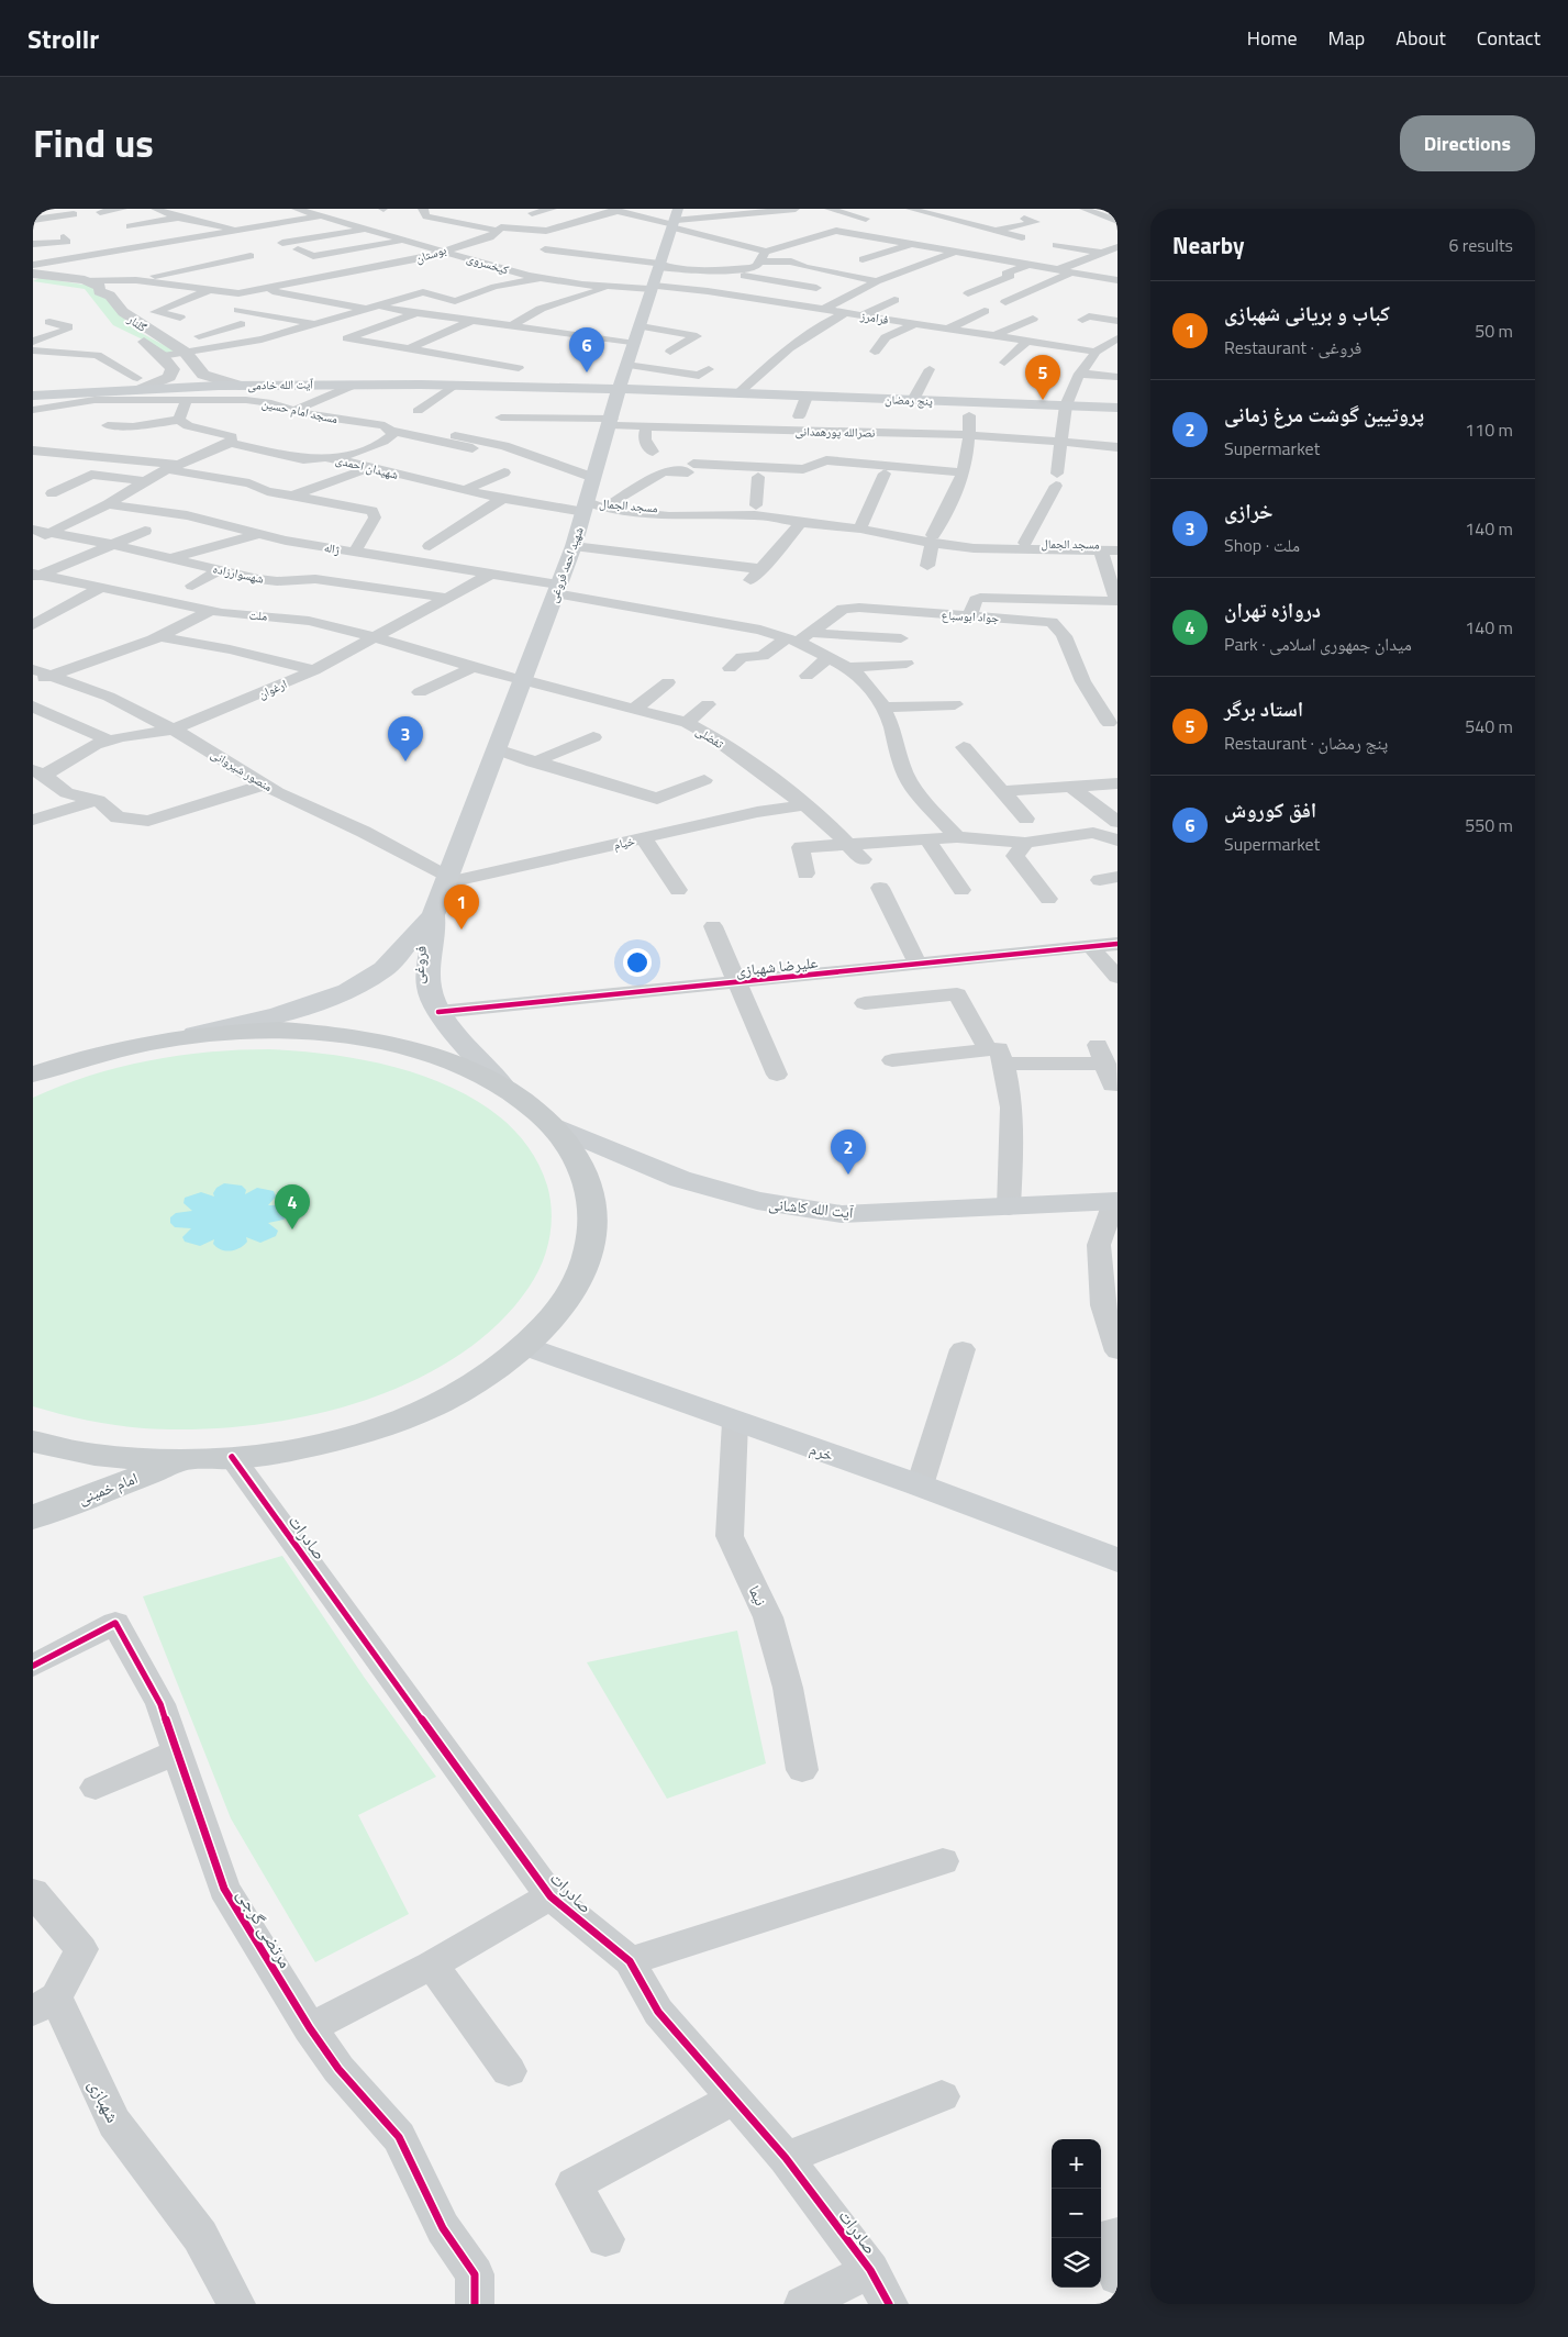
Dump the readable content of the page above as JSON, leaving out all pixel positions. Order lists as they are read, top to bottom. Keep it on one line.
{"streets":{"main road":["آیت الله خادمی","پنج رمضان","شهید احمد فروغی","فروغی","آیت الله کاشانی","خرم","امام خمینی"],"street":["بوستان","کیخسروی","فرامرز","گلنار","مسجد امام حسین","نصرالله پورهمدانی","شهیدان احمدی","مسجد الجمال","ژاله","شهسوارزاده","ملت","جواد ابوسباع","ارغوان","تفضلی","منصور شیروانی","خیام","علیرضا شهبازی","صادرات","نیما","مرتضی گرجی","شهبازی"]},"crossings":[["بوستان","کیخسروی"],["کیخسروی","فرامرز"],["کیخسروی","شهید احمد فروغی"],["فرامرز","شهید احمد فروغی"],["گلنار","آیت الله خادمی"],["آیت الله خادمی","مسجد امام حسین"],["پنج رمضان","نصرالله پورهمدانی"],["پنج رمضان","شهید احمد فروغی"],["نصرالله پورهمدانی","شهید احمد فروغی"],["شهیدان احمدی","مسجد الجمال"],["شهیدان احمدی","شهید احمد فروغی"],["مسجد الجمال","شهید احمد فروغی"],["ژاله","شهید احمد فروغی"],["ژاله","جواد ابوسباع"],["ژاله","ارغوان"],["شهید احمد فروغی","ملت"],["شهید احمد فروغی","تفضلی"],["شهید احمد فروغی","منصور شیروانی"],["شهید احمد فروغی","خیام"],["شهید احمد فروغی","فروغی"],["شهسوارزاده","ارغوان"],["ملت","ارغوان"],["ملت","تفضلی"],["ارغوان","منصور شیروانی"],["تفضلی","خیام"],["منصور شیروانی","خیام"],["فروغی","علیرضا شهبازی"],["خرم","نیما"]],"page":{"header":"Strollr","nav":["Home","Map","About","Contact"],"title":"Find us","buttons":"Directions","heading":["Nearby","6 results"],"list":[{"mark":"1","name":"کباب و بریانی شهبازی","note":"Restaurant · فروغی","value":"50 m"},{"mark":"2","name":"پروتیین گوشت مرغ زمانی","note":"Supermarket","value":"110 m"},{"mark":"3","name":"خرازی","note":"Shop · ملت","value":"140 m"},{"mark":"4","name":"دروازه تهران","note":"Park · میدان جمهوری اسلامی","value":"140 m"},{"mark":"5","name":"استاد برگر","note":"Restaurant · پنج رمضان","value":"540 m"},{"mark":"6","name":"افق کوروش","note":"Supermarket","value":"550 m"}],"pins":["6","5","3","1","2","4"],"map_buttons":["+","−"]}}
